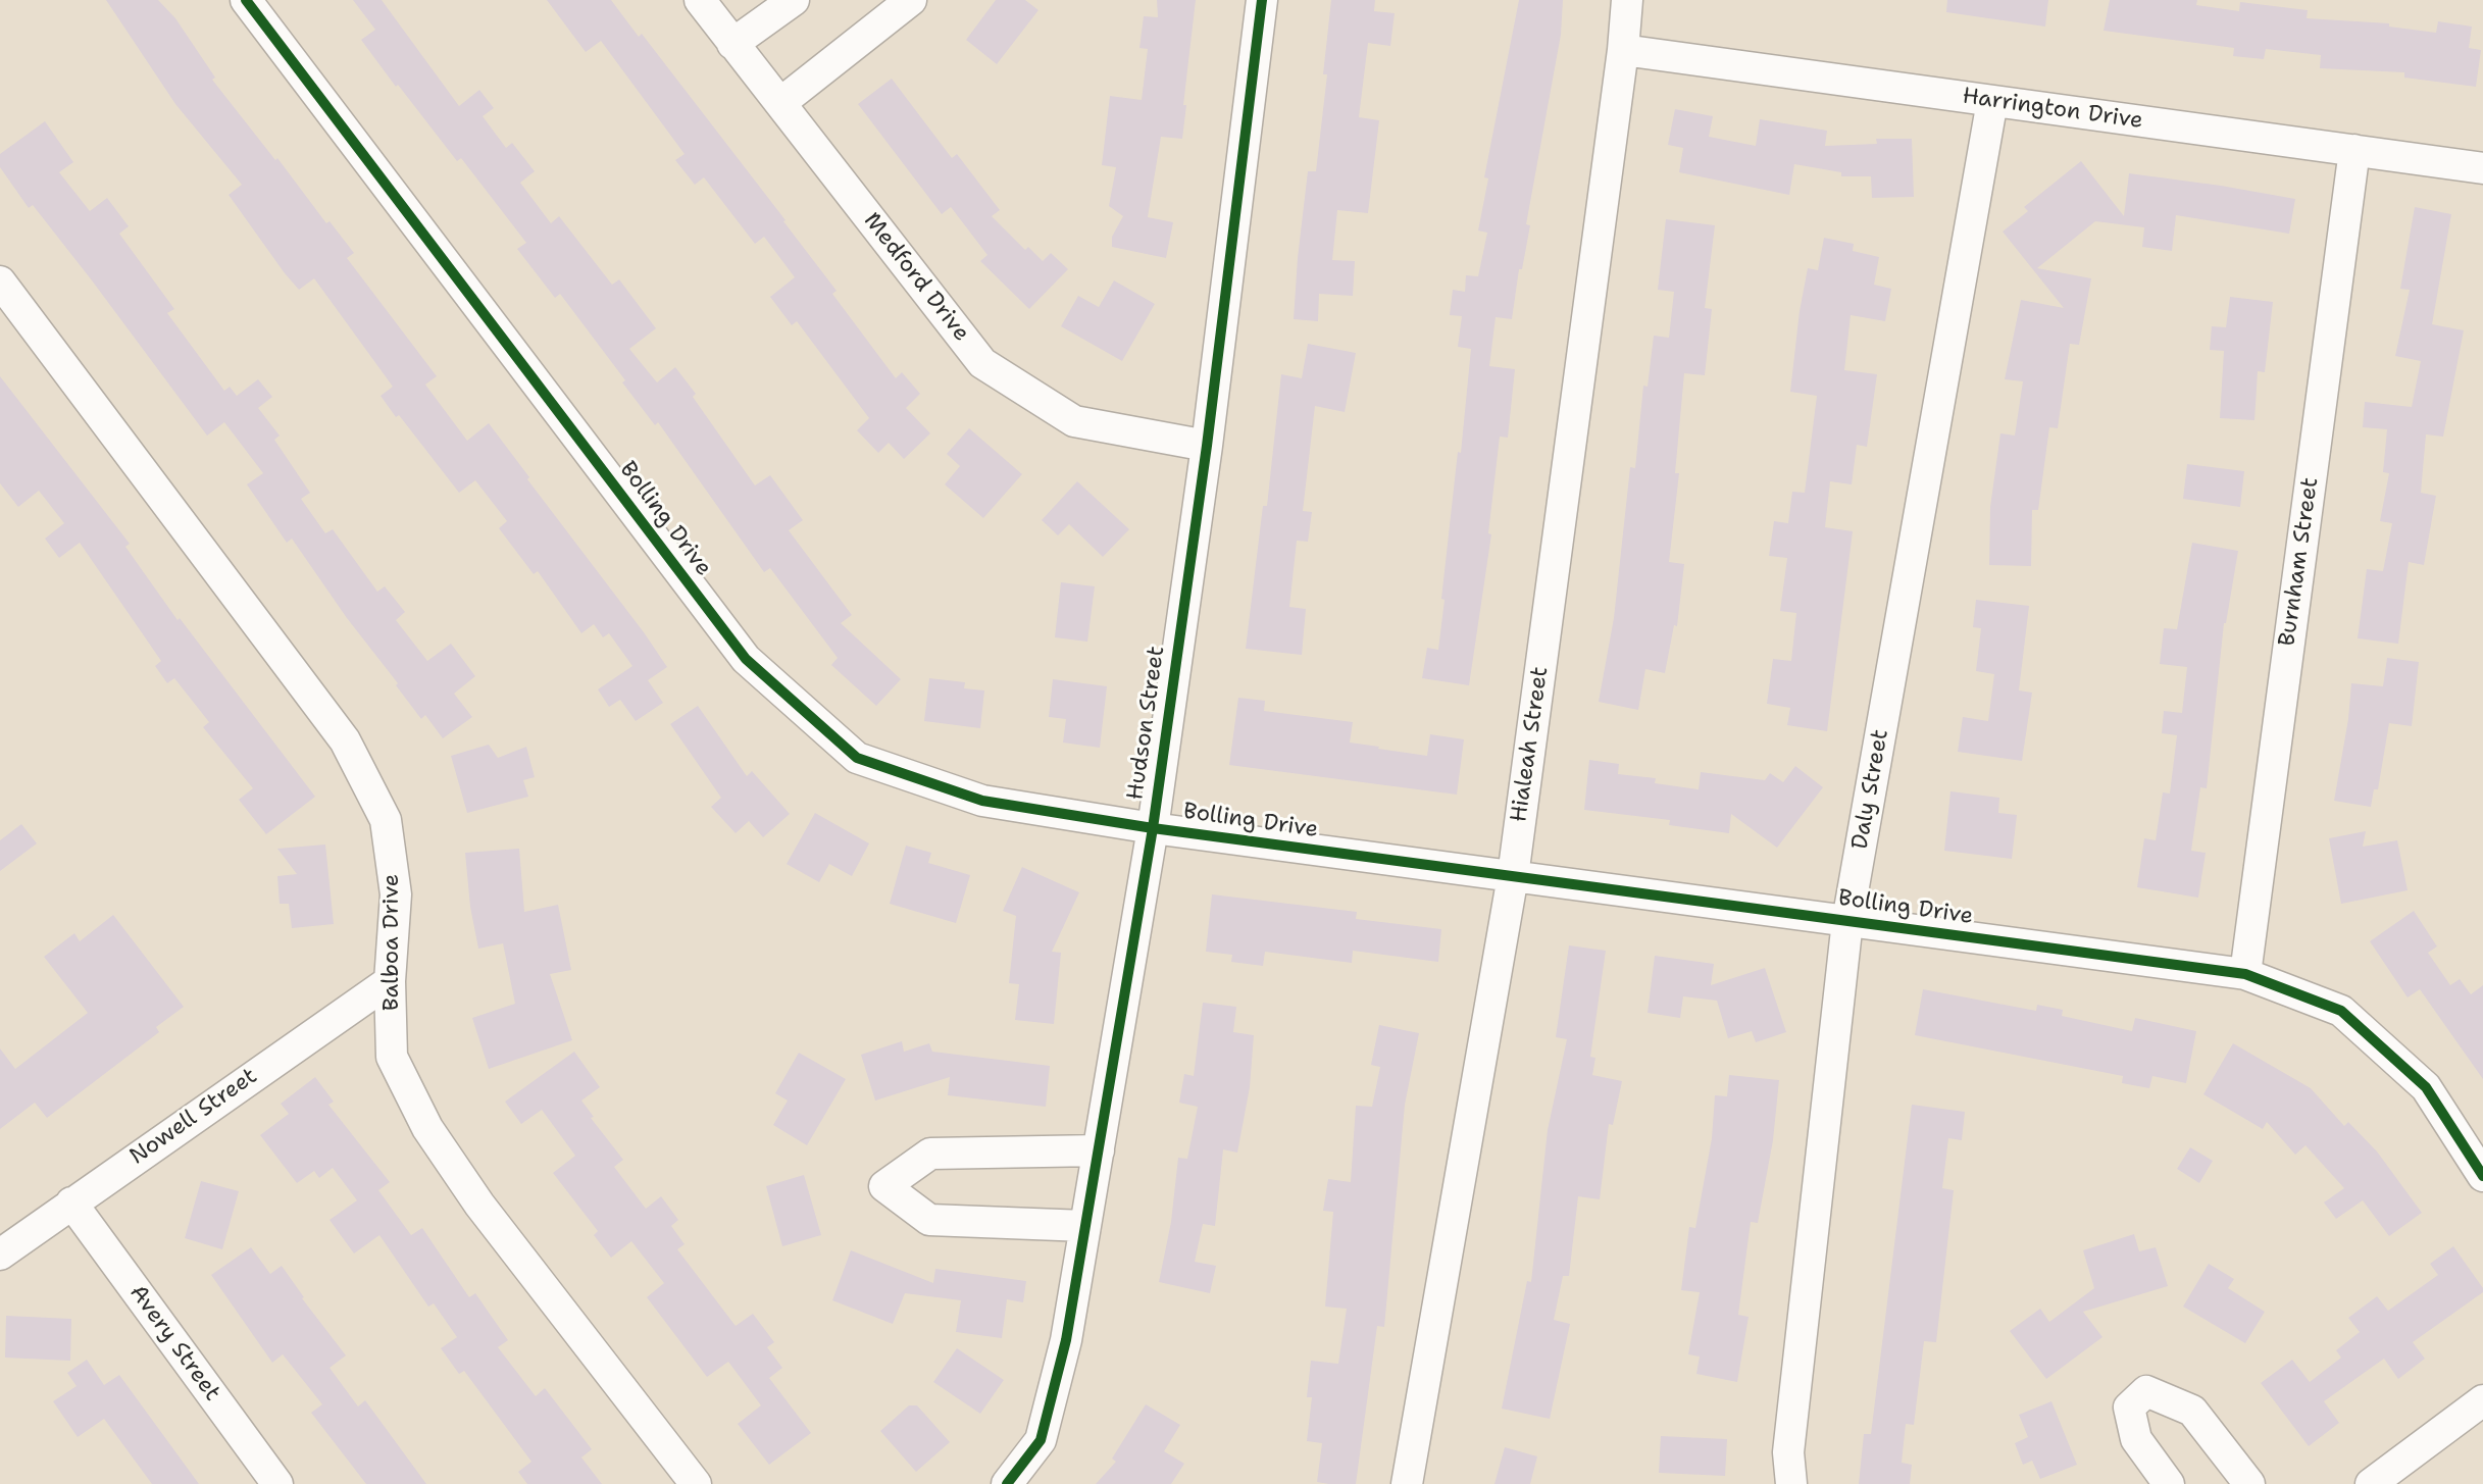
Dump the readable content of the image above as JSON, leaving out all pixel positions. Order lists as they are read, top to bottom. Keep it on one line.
{"streets":{"street":["Harrington Drive","Medford Drive","Bolling Drive","Burnham Street","Hudson Street","Hialeah Street","Daly Street","Balboa Drive","Nowell Street","Avery Street"]},"crossings":[["Harrington Drive","Burnham Street"],["Harrington Drive","Hialeah Street"],["Harrington Drive","Daly Street"],["Medford Drive","Hudson Street"],["Bolling Drive","Burnham Street"],["Bolling Drive","Hudson Street"],["Bolling Drive","Hialeah Street"],["Bolling Drive","Daly Street"],["Balboa Drive","Nowell Street"],["Nowell Street","Avery Street"]]}
